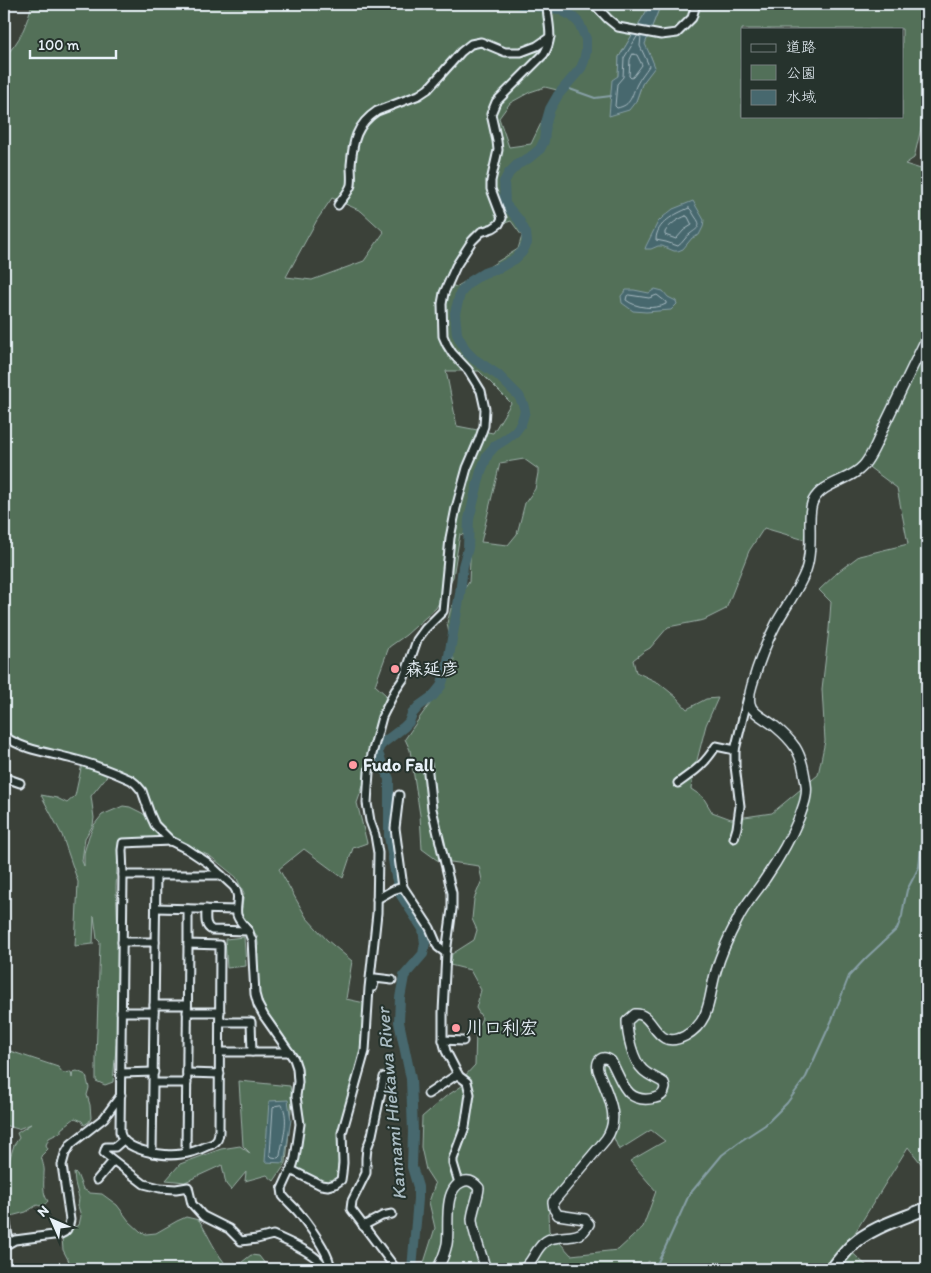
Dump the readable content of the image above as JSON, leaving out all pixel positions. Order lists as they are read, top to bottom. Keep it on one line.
{"water":["Kannami Hiekawa River"],"places":["森延彦","Fudo Fall","川口利宏"],"legend":["道路","公園","水域"],"scale_bar":"100 m","north":"top left"}
